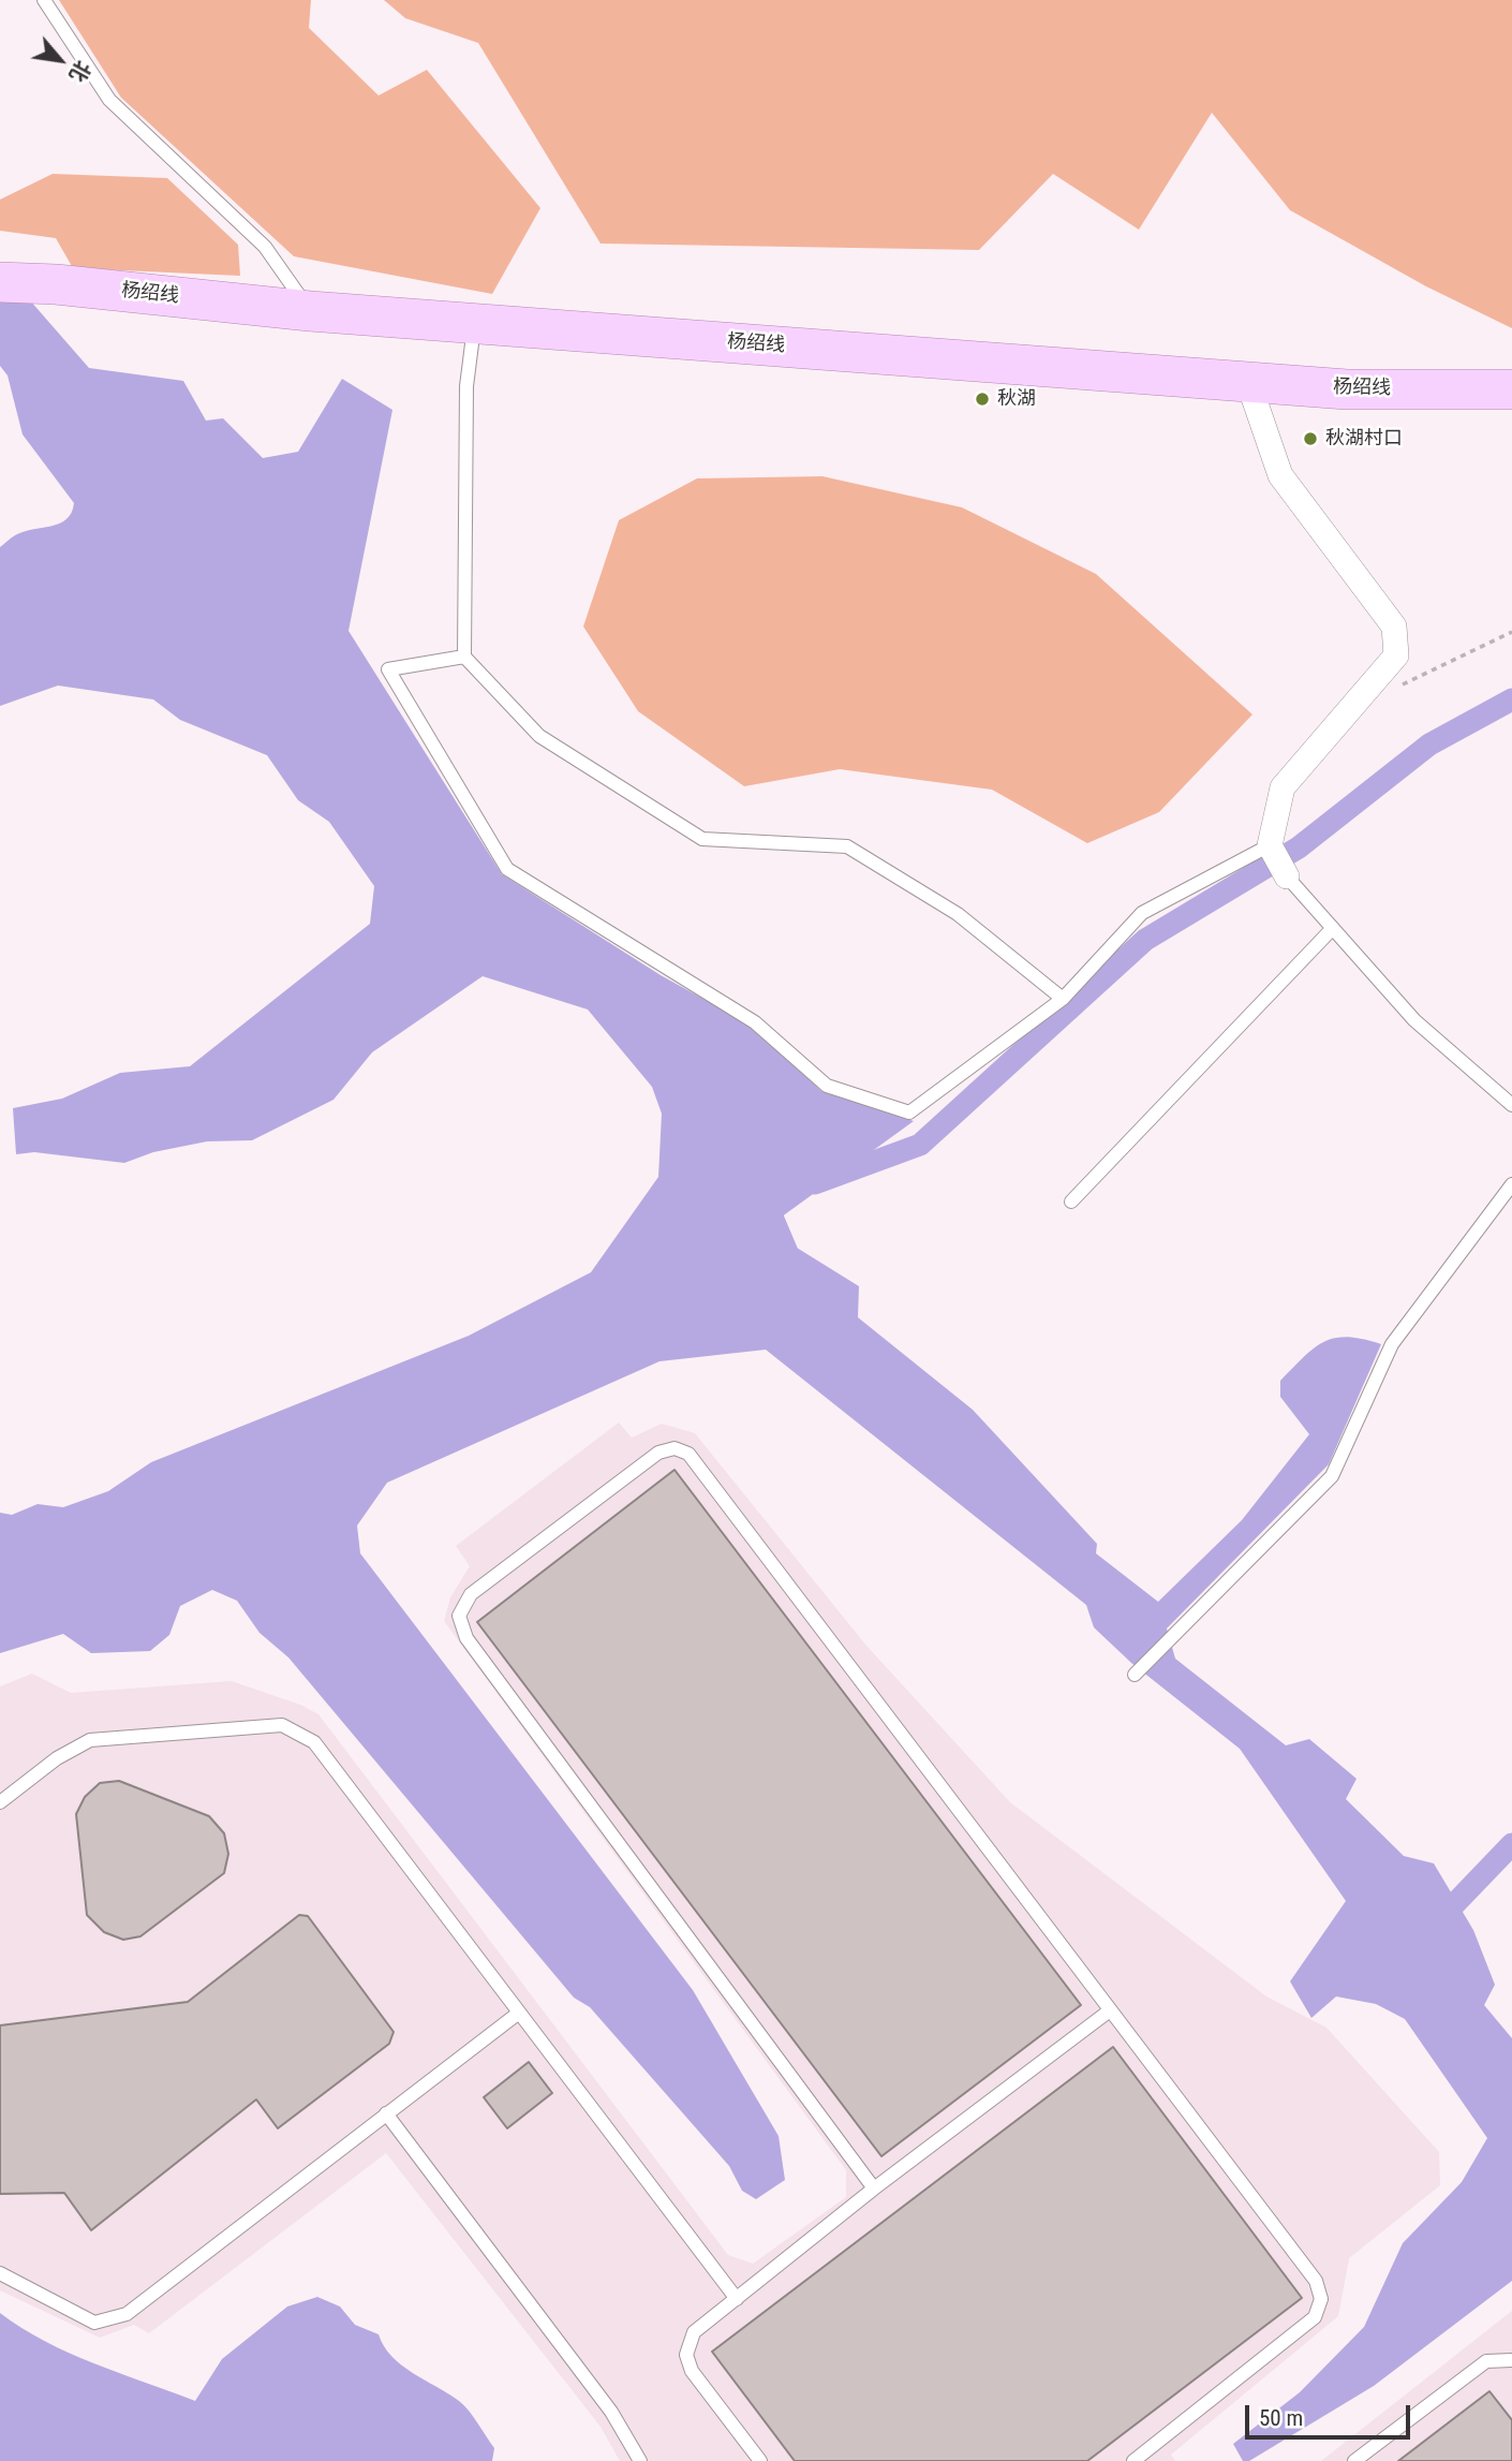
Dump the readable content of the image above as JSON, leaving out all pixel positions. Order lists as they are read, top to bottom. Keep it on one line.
{"streets":{"main road":["杨绍线"]},"places":["秋湖","秋湖村口"],"scale_bar":"50 m","north":"bottom right"}
